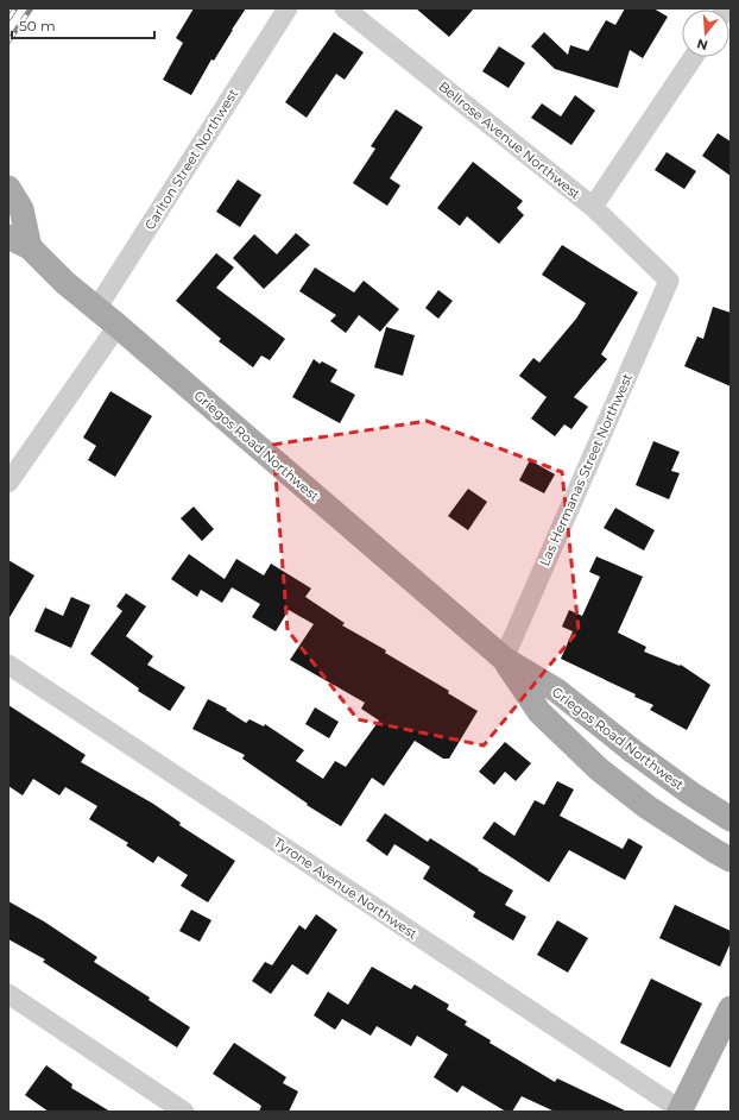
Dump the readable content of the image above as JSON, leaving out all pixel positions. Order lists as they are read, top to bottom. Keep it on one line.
{"streets":{"main road":["Griegos Road Northwest"],"street":["Bellrose Avenue Northwest","Carlton Street Northwest","Las Hermanas Street Northwest","Tyrone Avenue Northwest"]},"crossings":[["Bellrose Avenue Northwest","Las Hermanas Street Northwest"],["Carlton Street Northwest","Griegos Road Northwest"],["Griegos Road Northwest","Las Hermanas Street Northwest"]],"scale_bar":"50 m","north":"bottom"}
